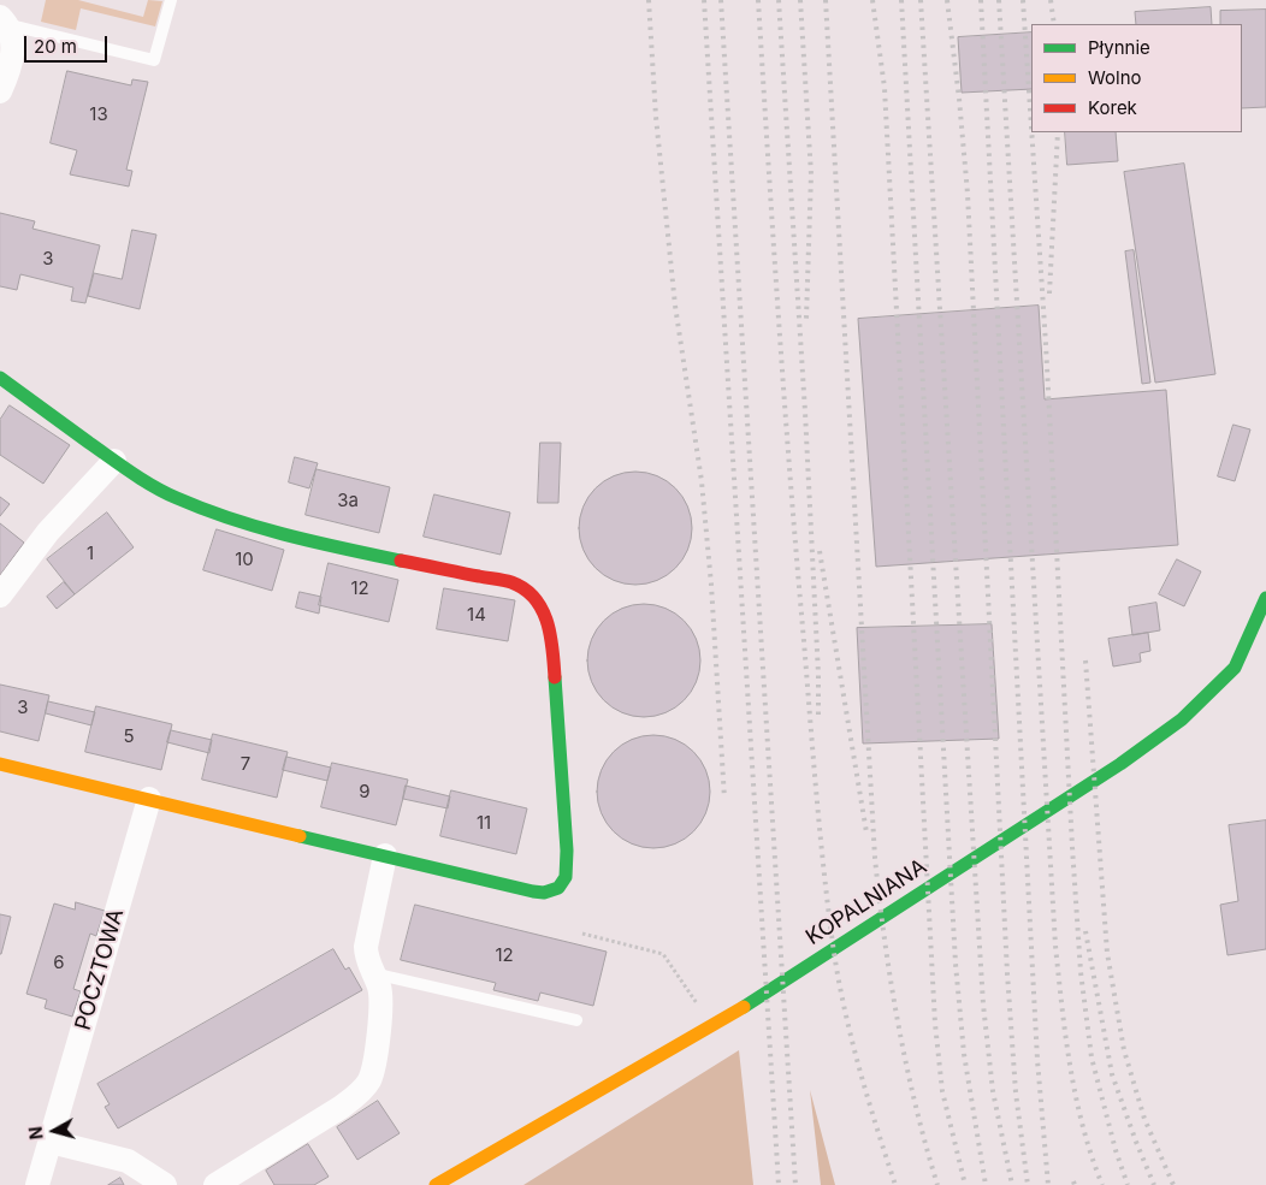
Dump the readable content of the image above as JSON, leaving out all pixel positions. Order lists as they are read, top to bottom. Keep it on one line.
{"streets":{"street":["KOPALNIANA","POCZTOWA"]},"house_numbers":["13","3","3a","1","10","12","14","3","5","7","9","11","12","6"],"legend":["Płynnie","Wolno","Korek"],"scale_bar":"20 m","north":"left"}
